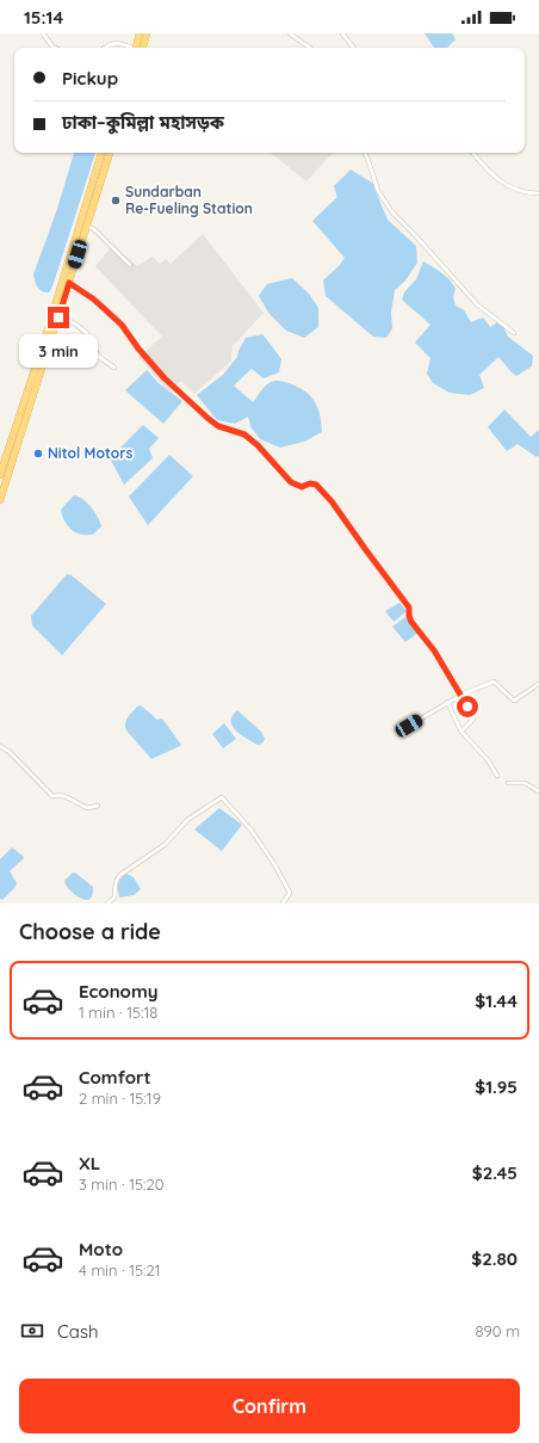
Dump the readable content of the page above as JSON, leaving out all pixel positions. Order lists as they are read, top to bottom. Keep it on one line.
{"places":["Sundarban Re-Fueling Station","Nitol Motors"],"page":{"status":"15:14","banner":["Pickup","ঢাকা–কুমিল্লা মহাসড়ক"],"bubble":"3 min","heading":"Choose a ride","list":[{"name":"Economy","note":"1 min · 15:18","value":"$1.44"},{"name":"Comfort","note":"2 min · 15:19","value":"$1.95"},{"name":"XL","note":"3 min · 15:20","value":"$2.45"},{"name":"Moto","note":"4 min · 15:21","value":"$2.80"}],"pay":["Cash","890 m"],"buttons":"Confirm"}}
